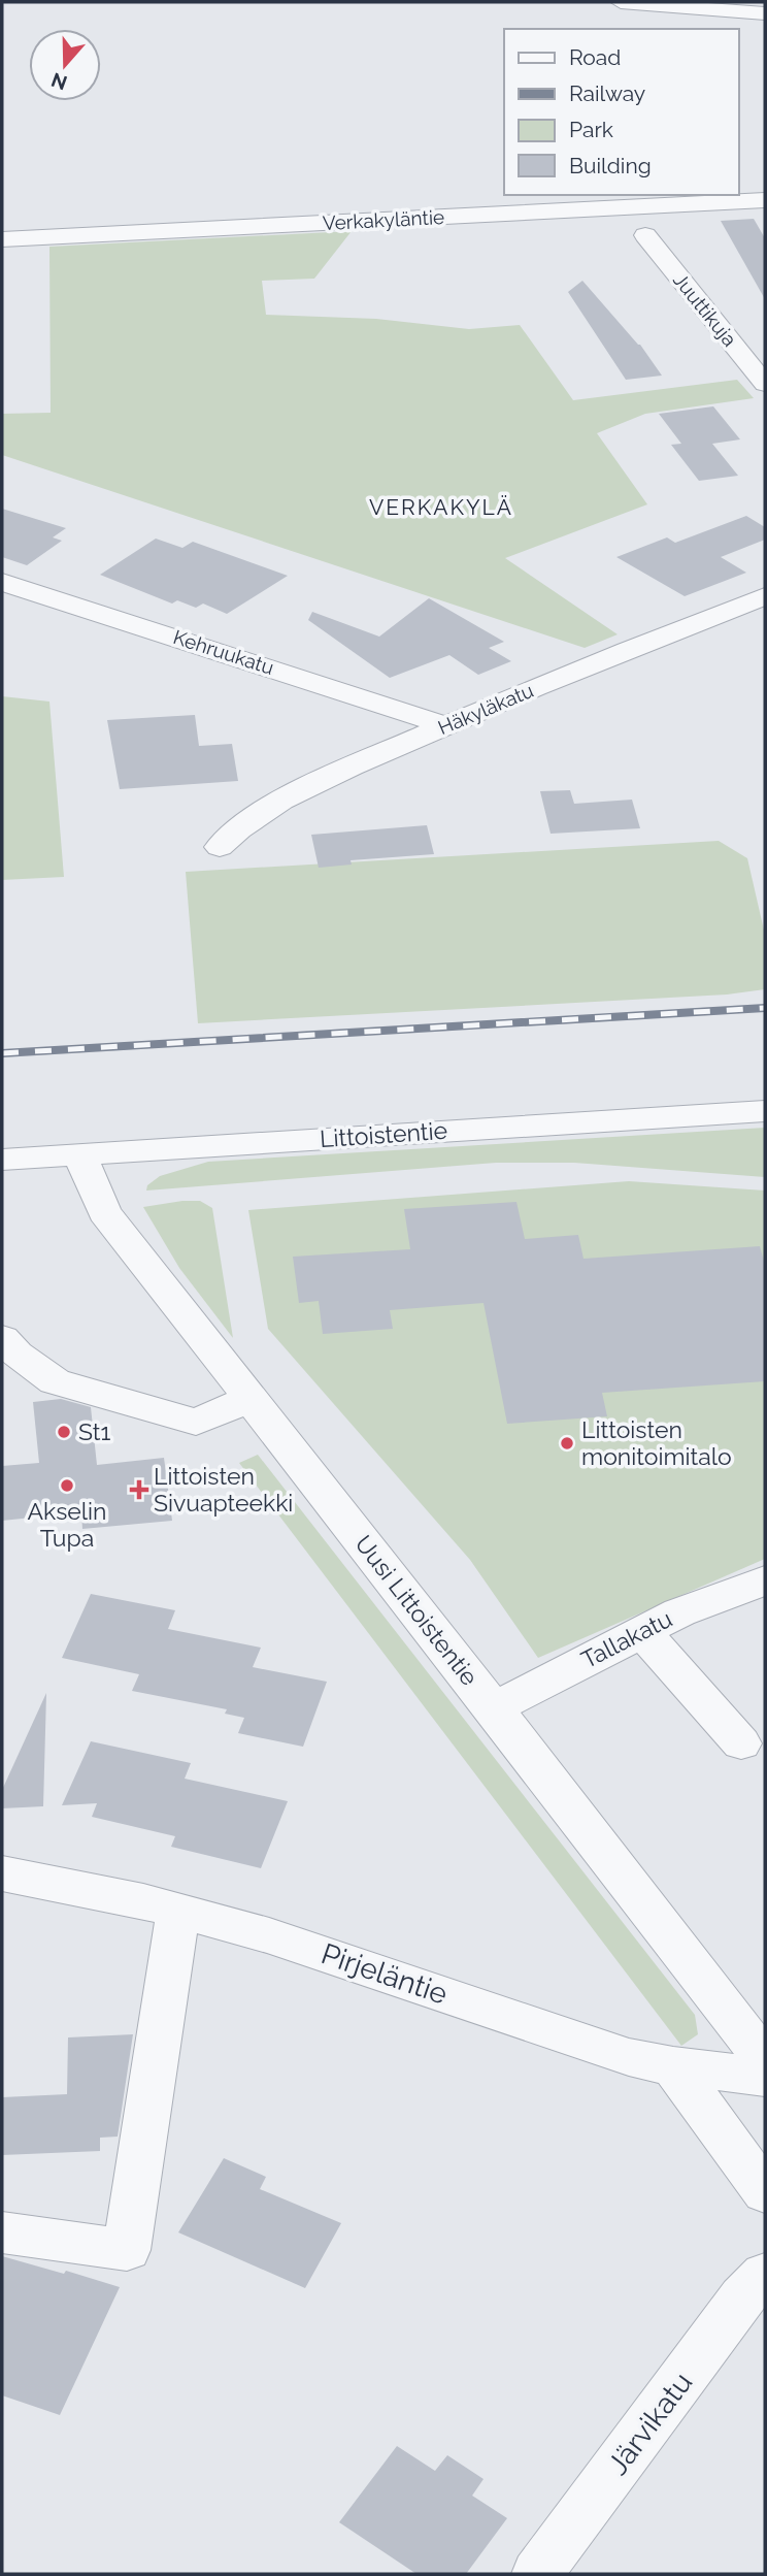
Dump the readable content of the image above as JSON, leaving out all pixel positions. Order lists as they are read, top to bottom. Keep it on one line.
{"streets":{"street":["Verkakyläntie","Juuttikuja","Kehruukatu","Häkyläkatu","Littoistentie","Uusi Littoistentie","Tallakatu","Pirjeläntie","Järvikatu"]},"crossings":[["Kehruukatu","Häkyläkatu"],["Littoistentie","Uusi Littoistentie"],["Uusi Littoistentie","Tallakatu"]],"districts":["VERKAKYLÄ"],"places":{"other":["St1","Littoisten monitoimitalo","Akselin Tupa"],"health":["Littoisten Sivuapteekki"]},"legend":["Road","Railway","Park","Building"],"north":"bottom"}
